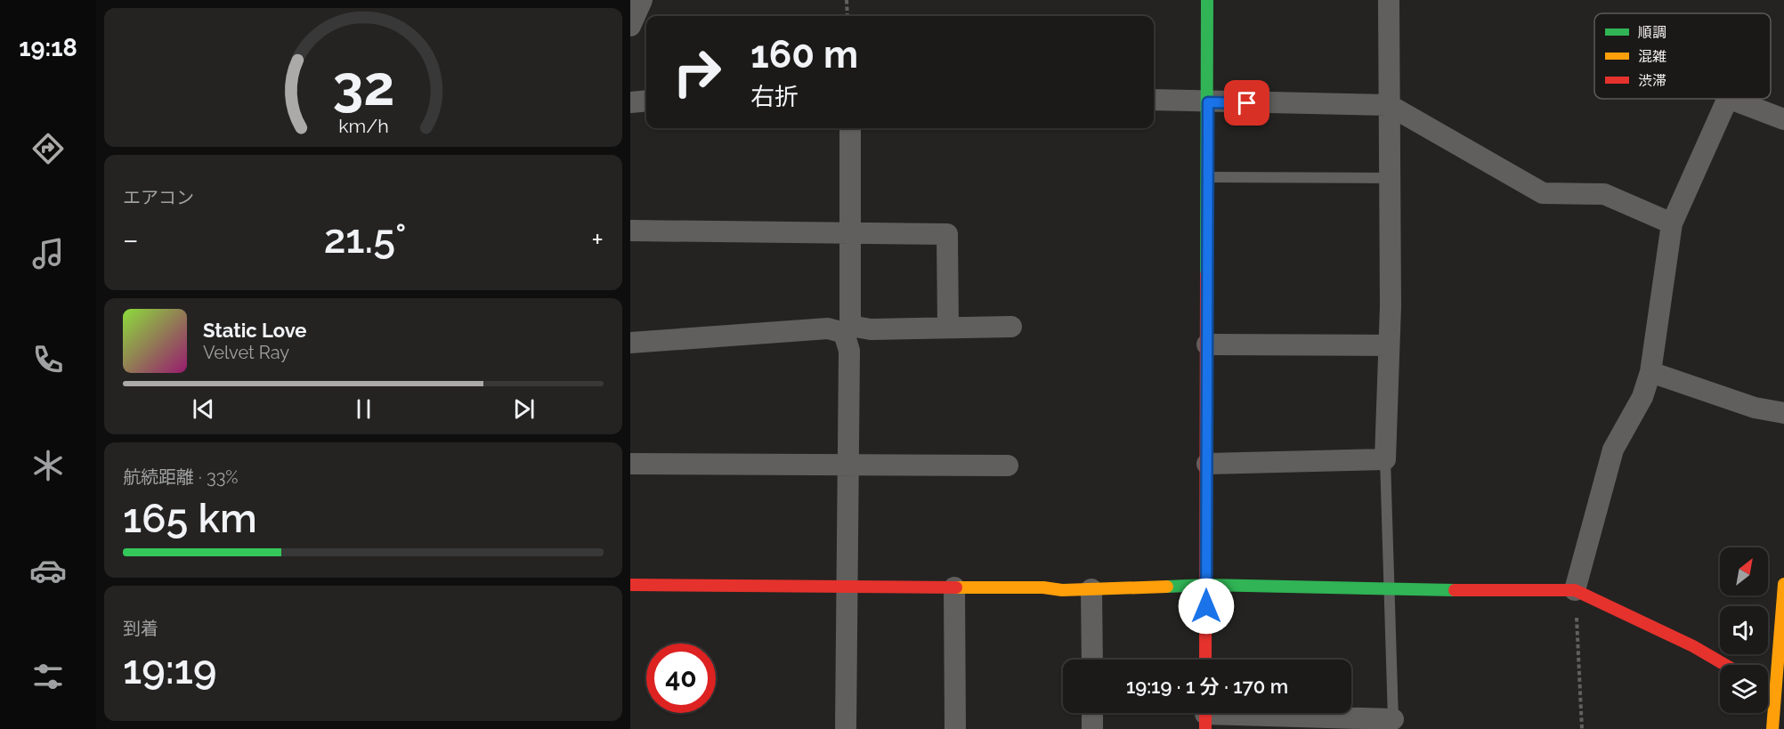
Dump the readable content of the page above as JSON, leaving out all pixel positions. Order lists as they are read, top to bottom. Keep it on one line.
{"legend":["順調","混雑","渋滞"],"north":"top right","page":{"tabs":"19:18","turn":["160 m","右折"],"tile":["エアコン",["航続距離 · 33%","165 km"],["到着","19:19"]],"heat":["−","21.5°","+"],"song":["Static Love","Velvet Ray"],"limit":"40","trip":"19:19 · 1 分 · 170 m","gauge":["32","km/h"]}}
